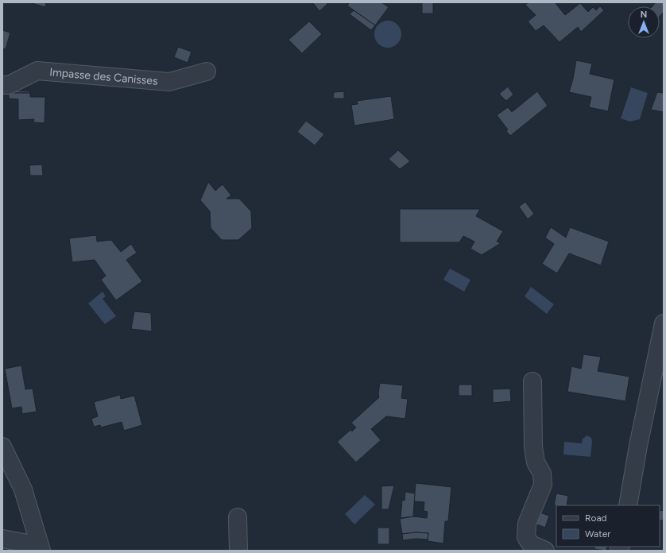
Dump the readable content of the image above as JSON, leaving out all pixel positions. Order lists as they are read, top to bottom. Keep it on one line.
{"streets":{"street":["Impasse des Canisses"]},"legend":["Road","Water"],"north":"top"}
